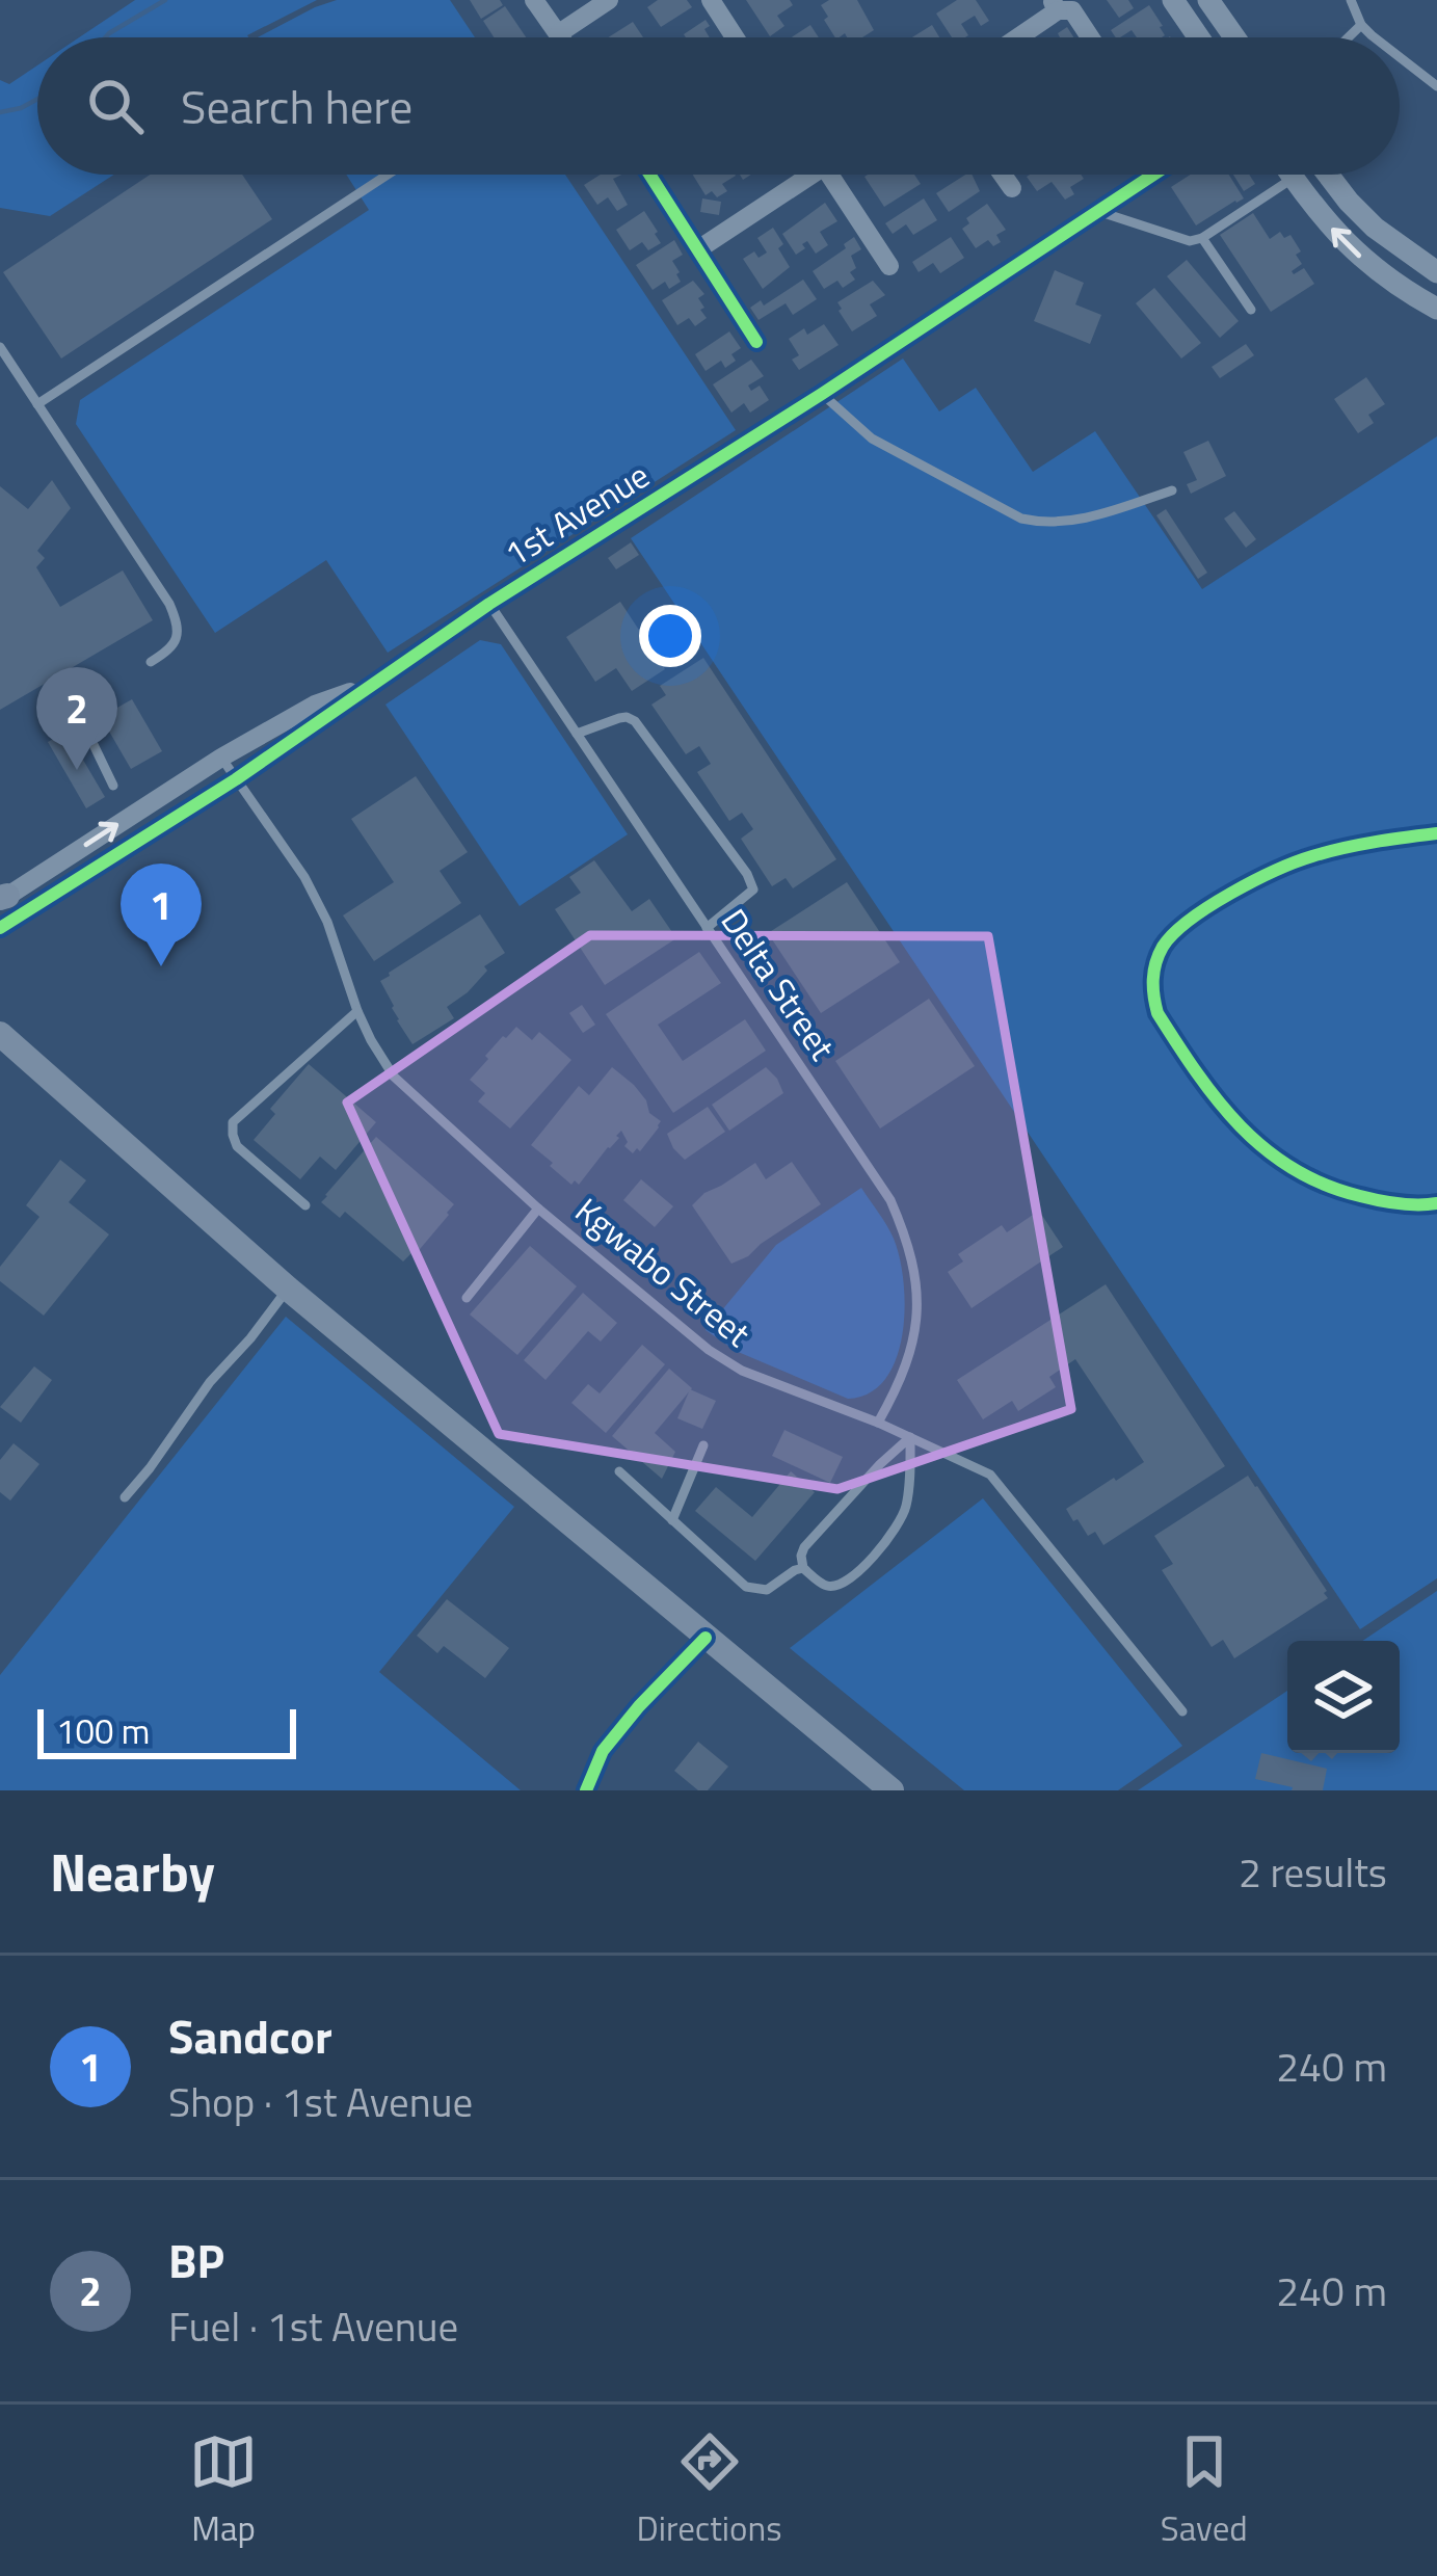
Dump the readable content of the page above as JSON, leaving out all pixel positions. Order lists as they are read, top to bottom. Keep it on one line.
{"streets":{"street":["1st Avenue"],"lane":["Delta Street","Kgwabo Street"]},"crossings":[["1st Avenue","Delta Street"],["1st Avenue","Kgwabo Street"],["Delta Street","Kgwabo Street"]],"scale_bar":"100 m","page":{"search":"Search here","pins":["2","1"],"scale":"100 m","heading":["Nearby","2 results"],"list":[{"mark":"1","name":"Sandcor","note":"Shop · 1st Avenue","value":"240 m"},{"mark":"2","name":"BP","note":"Fuel · 1st Avenue","value":"240 m"}],"nav":["Map","Directions","Saved"]}}
